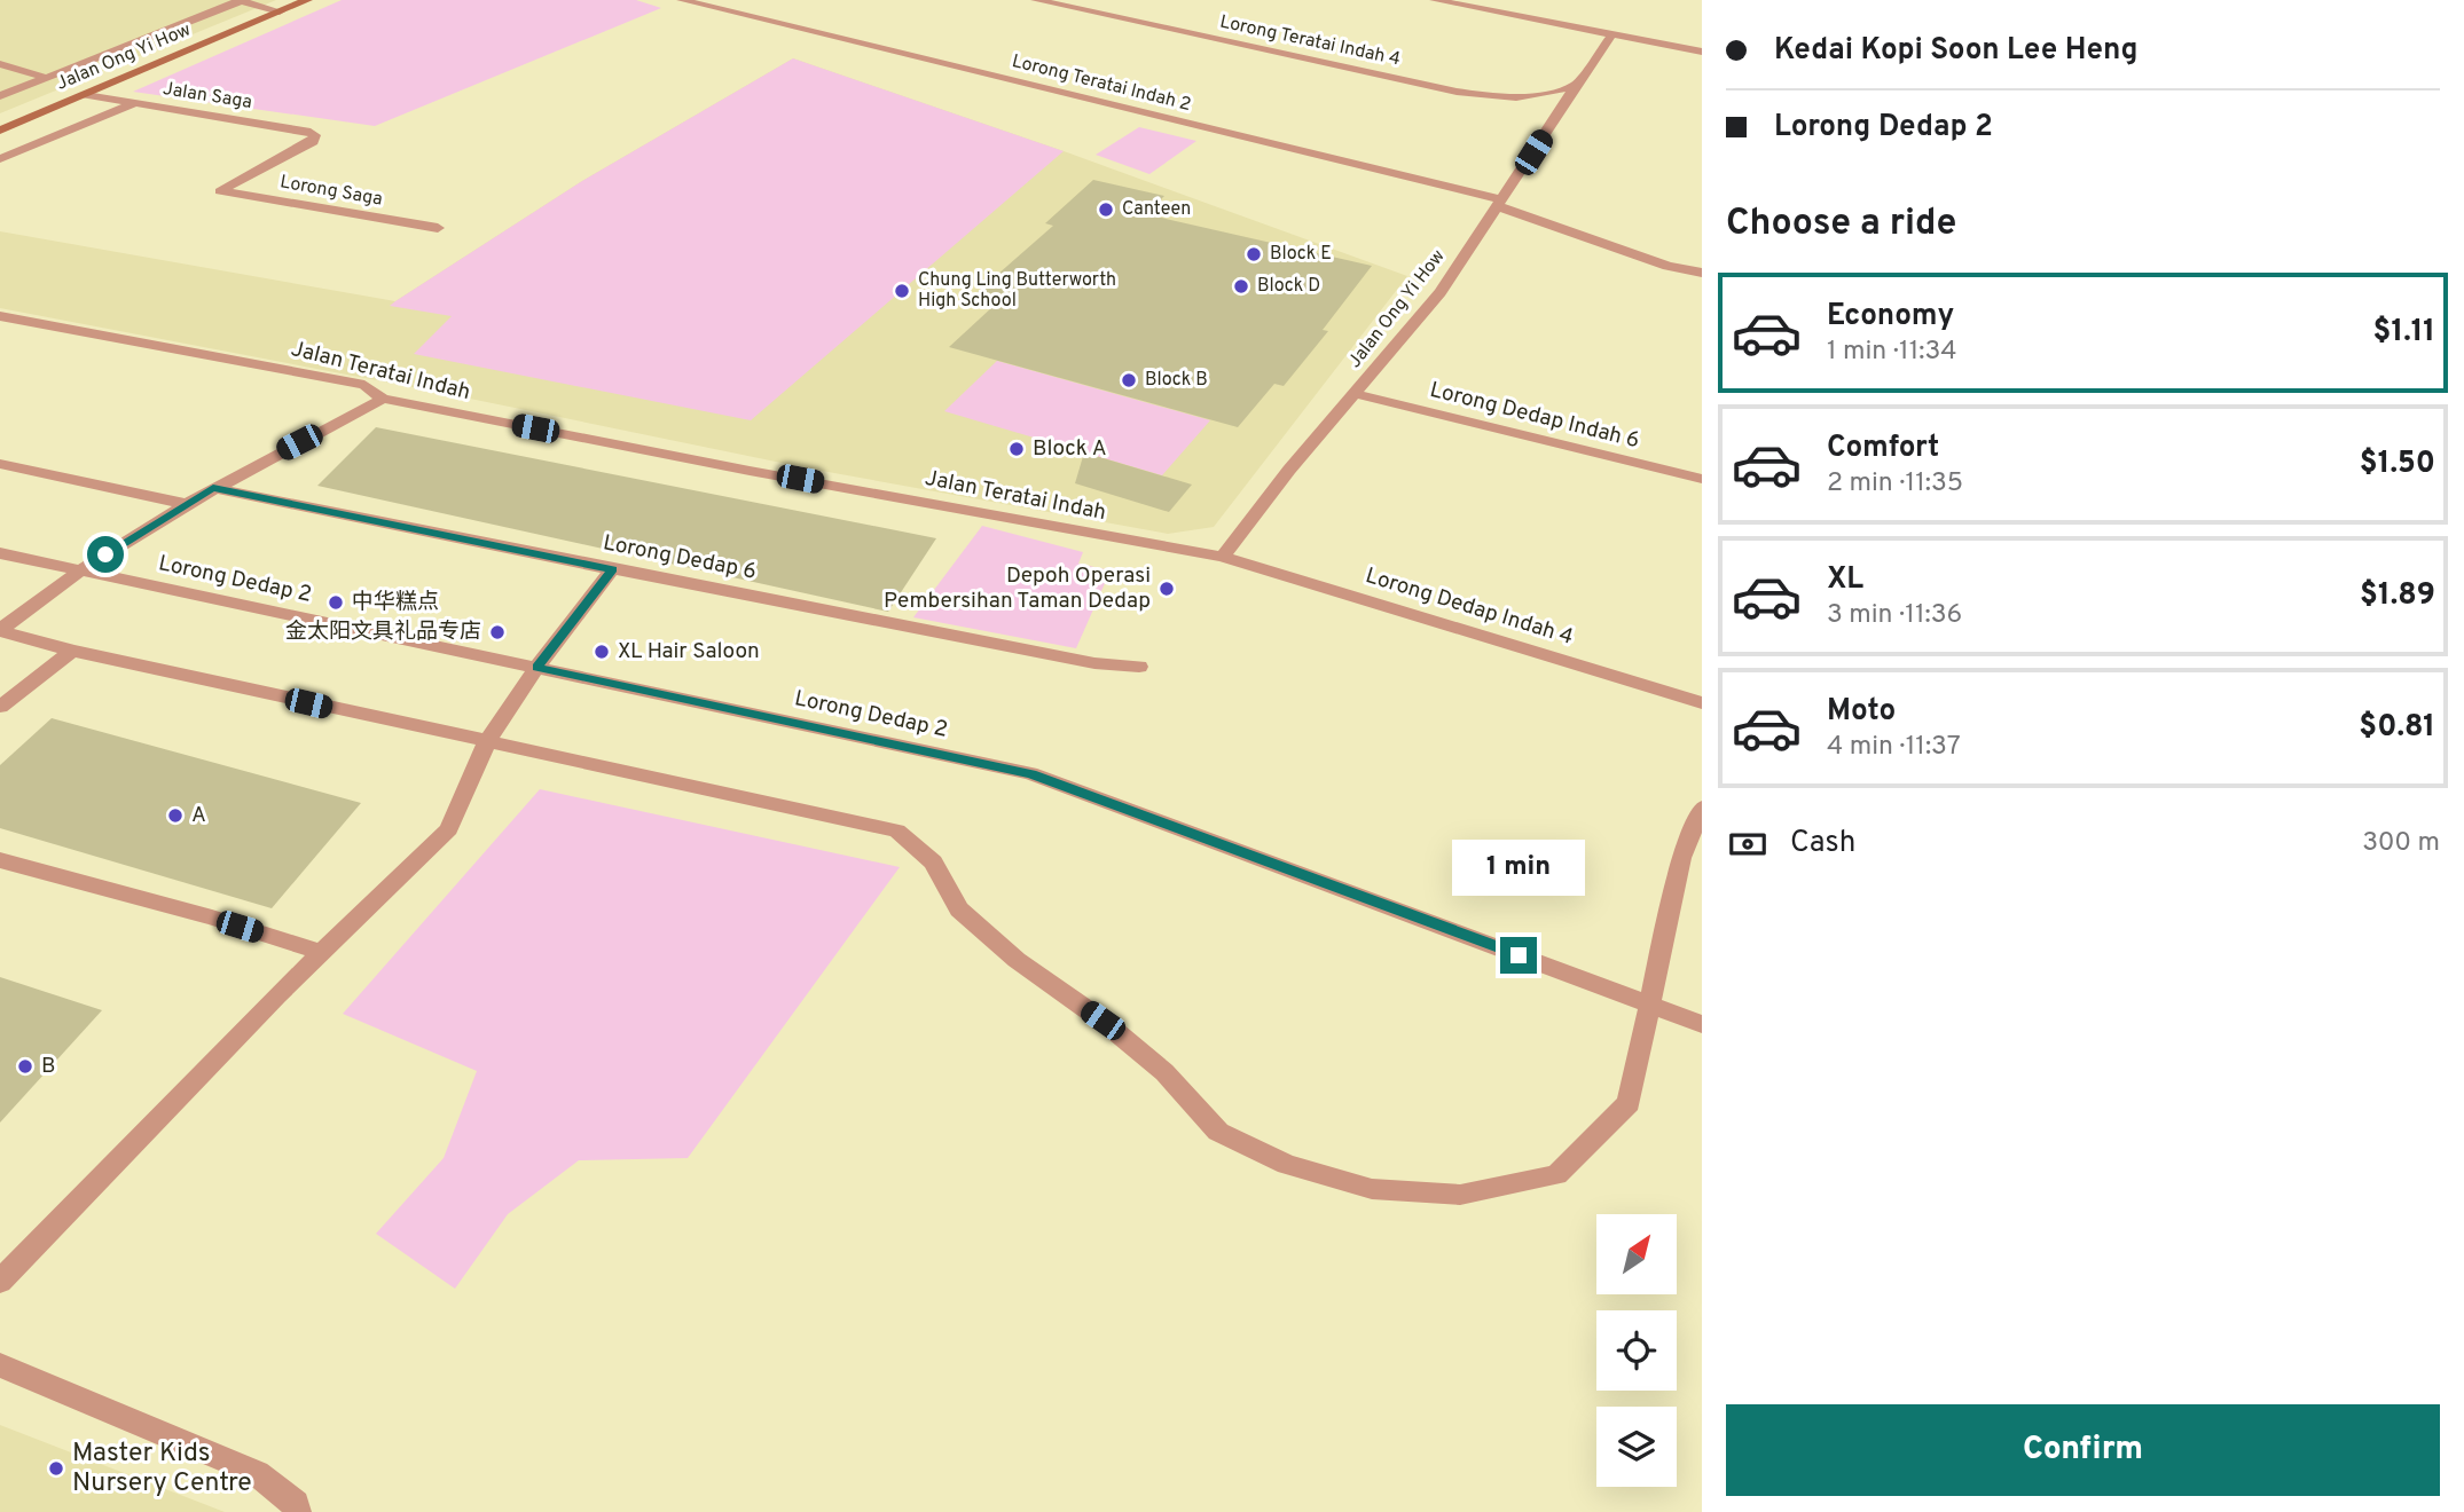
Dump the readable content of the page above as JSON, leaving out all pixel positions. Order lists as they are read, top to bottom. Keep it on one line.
{"streets":{"main road":["Jalan Ong Yi How"],"street":["Lorong Teratai Indah 4","Lorong Teratai Indah 2","Jalan Saga","Lorong Saga","Jalan Teratai Indah","Lorong Dedap Indah 6","Lorong Dedap 6","Lorong Dedap 2","Lorong Dedap Indah 4"]},"crossings":[["Lorong Teratai Indah 4","Jalan Ong Yi How"],["Jalan Ong Yi How","Lorong Teratai Indah 2"],["Jalan Ong Yi How","Jalan Saga"],["Jalan Ong Yi How","Jalan Teratai Indah"],["Jalan Ong Yi How","Lorong Dedap Indah 6"],["Jalan Ong Yi How","Lorong Dedap Indah 4"],["Jalan Saga","Lorong Saga"],["Jalan Teratai Indah","Lorong Dedap Indah 4"]],"places":["Canteen","Block E","Block D","Chung Ling Butterworth High School","Block B","Block A","Depoh Operasi Pembersihan Taman Dedap","中华糕点","金太阳文具礼品专店","XL Hair Saloon","A","B","Master Kids Nursery Centre"],"north":"top right","page":{"banner":["Kedai Kopi Soon Lee Heng","Lorong Dedap 2"],"heading":"Choose a ride","list":[{"name":"Economy","note":"1 min · 11:34","value":"$1.11"},{"name":"Comfort","note":"2 min · 11:35","value":"$1.50"},{"name":"XL","note":"3 min · 11:36","value":"$1.89"},{"name":"Moto","note":"4 min · 11:37","value":"$0.81"}],"pay":["Cash","300 m"],"bubble":"1 min","buttons":"Confirm"}}
